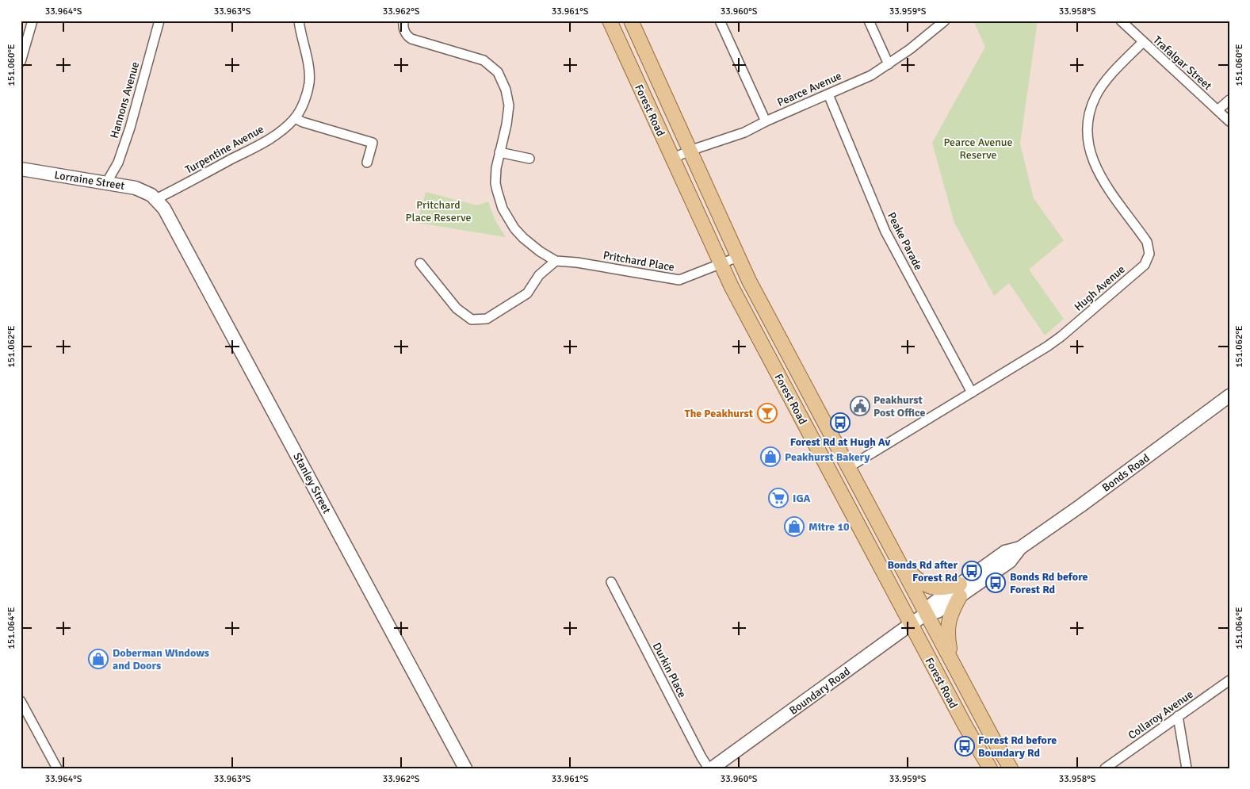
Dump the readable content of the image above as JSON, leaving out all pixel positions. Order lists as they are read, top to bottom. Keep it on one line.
{"streets":{"main road":["Forest Road"],"street":["Trafalgar Street","Pearce Avenue","Hannons Avenue","Turpentine Avenue","Lorraine Street","Peake Parade","Pritchard Place","Hugh Avenue","Bonds Road","Stanley Street","Durkin Place","Boundary Road","Collaroy Avenue"]},"crossings":[["Trafalgar Street","Hugh Avenue"],["Pearce Avenue","Forest Road"],["Pearce Avenue","Peake Parade"],["Hannons Avenue","Lorraine Street"],["Forest Road","Pritchard Place"],["Forest Road","Hugh Avenue"],["Forest Road","Bonds Road"],["Forest Road","Boundary Road"],["Turpentine Avenue","Lorraine Street"],["Turpentine Avenue","Stanley Street"],["Lorraine Street","Stanley Street"],["Peake Parade","Hugh Avenue"],["Bonds Road","Boundary Road"]],"parks":["Pearce Avenue Reserve","Pritchard Place Reserve"],"places":{"public building":["Peakhurst Post Office"],"bar":["The Peakhurst"],"bus stop":["Forest Rd at Hugh Av","Bonds Rd after Forest Rd","Bonds Rd before Forest Rd","Forest Rd before Boundary Rd"],"shop":["Peakhurst Bakery","Mitre 10","Doberman Windows and Doors"],"supermarket":["IGA"]},"coordinates":["33.964°S","33.963°S","33.962°S","33.961°S","33.960°S","33.959°S","33.958°S","151.060°E","151.062°E","151.064°E"]}
